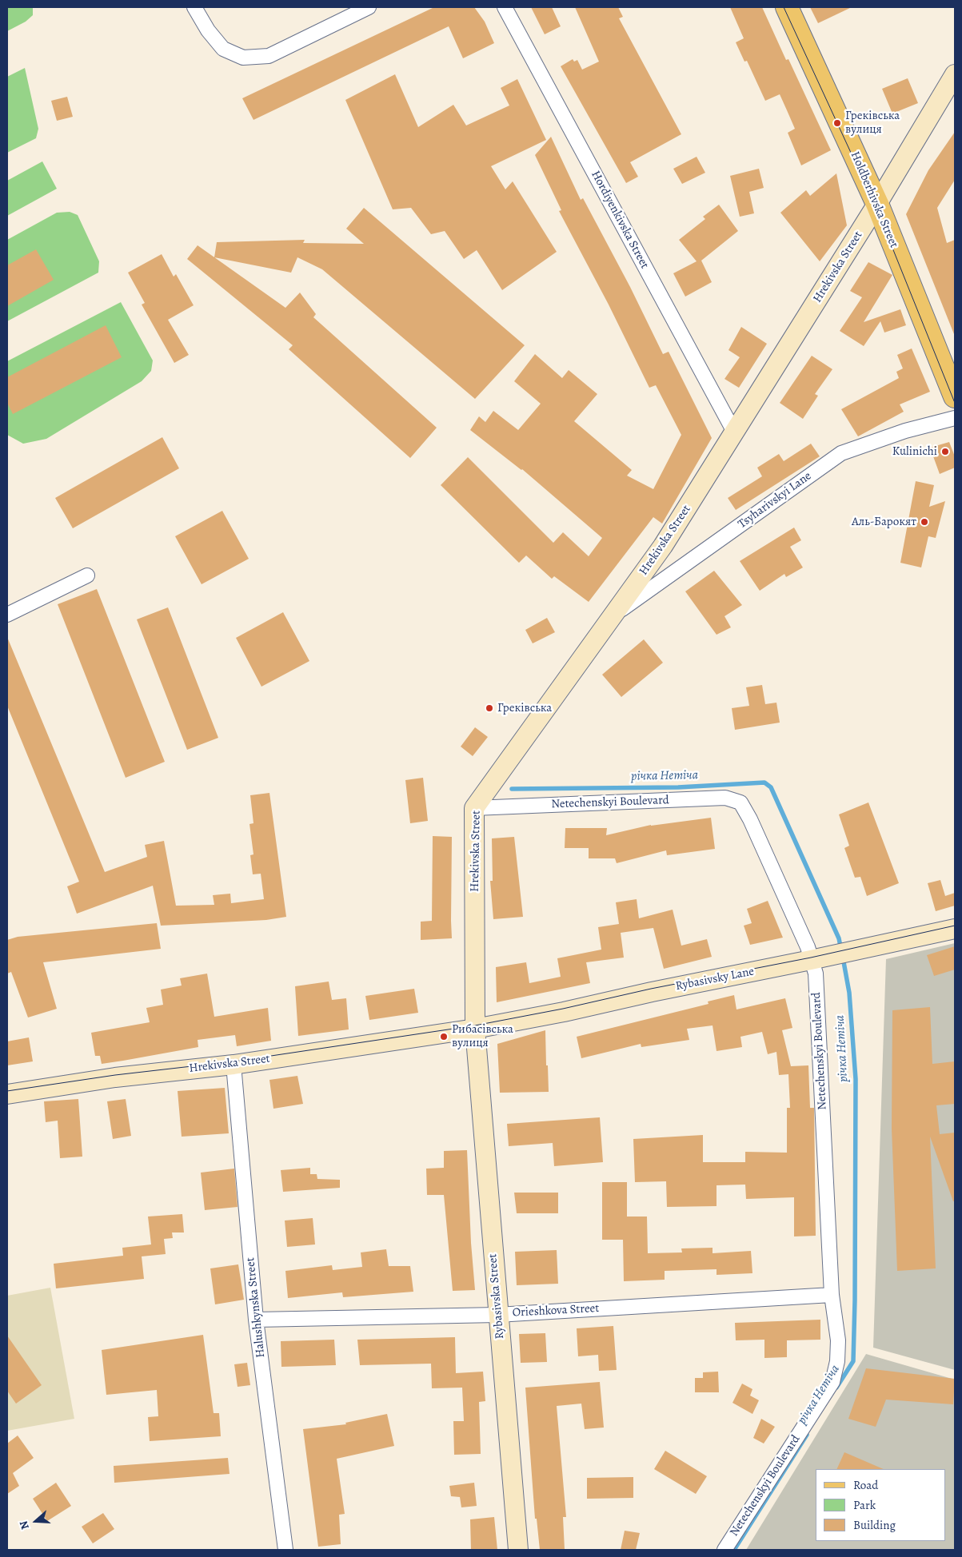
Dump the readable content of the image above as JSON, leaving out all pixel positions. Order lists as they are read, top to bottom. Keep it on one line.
{"streets":{"main road":["Holdberhivska Street"],"street":["Hordiyenkivska Street","Hrekivska Street","Tsyharivskyi Lane","Netechenskyi Boulevard","Rybasivsky Lane","Rybasivska Street","Halushkynska Street","Orieshkova Street"]},"crossings":[["Holdberhivska Street","Hrekivska Street"],["Hordiyenkivska Street","Hrekivska Street"],["Hrekivska Street","Tsyharivskyi Lane"],["Hrekivska Street","Netechenskyi Boulevard"],["Hrekivska Street","Rybasivsky Lane"],["Hrekivska Street","Rybasivska Street"],["Hrekivska Street","Halushkynska Street"],["Netechenskyi Boulevard","Rybasivsky Lane"],["Netechenskyi Boulevard","Orieshkova Street"],["Rybasivsky Lane","Rybasivska Street"],["Rybasivska Street","Orieshkova Street"],["Halushkynska Street","Orieshkova Street"]],"water":["річка Нетіча"],"places":["Греківська вулиця","Kulinichi","Аль-Барокят","Греківська","Рибасівська вулиця"],"legend":["Road","Park","Building"],"north":"left"}
